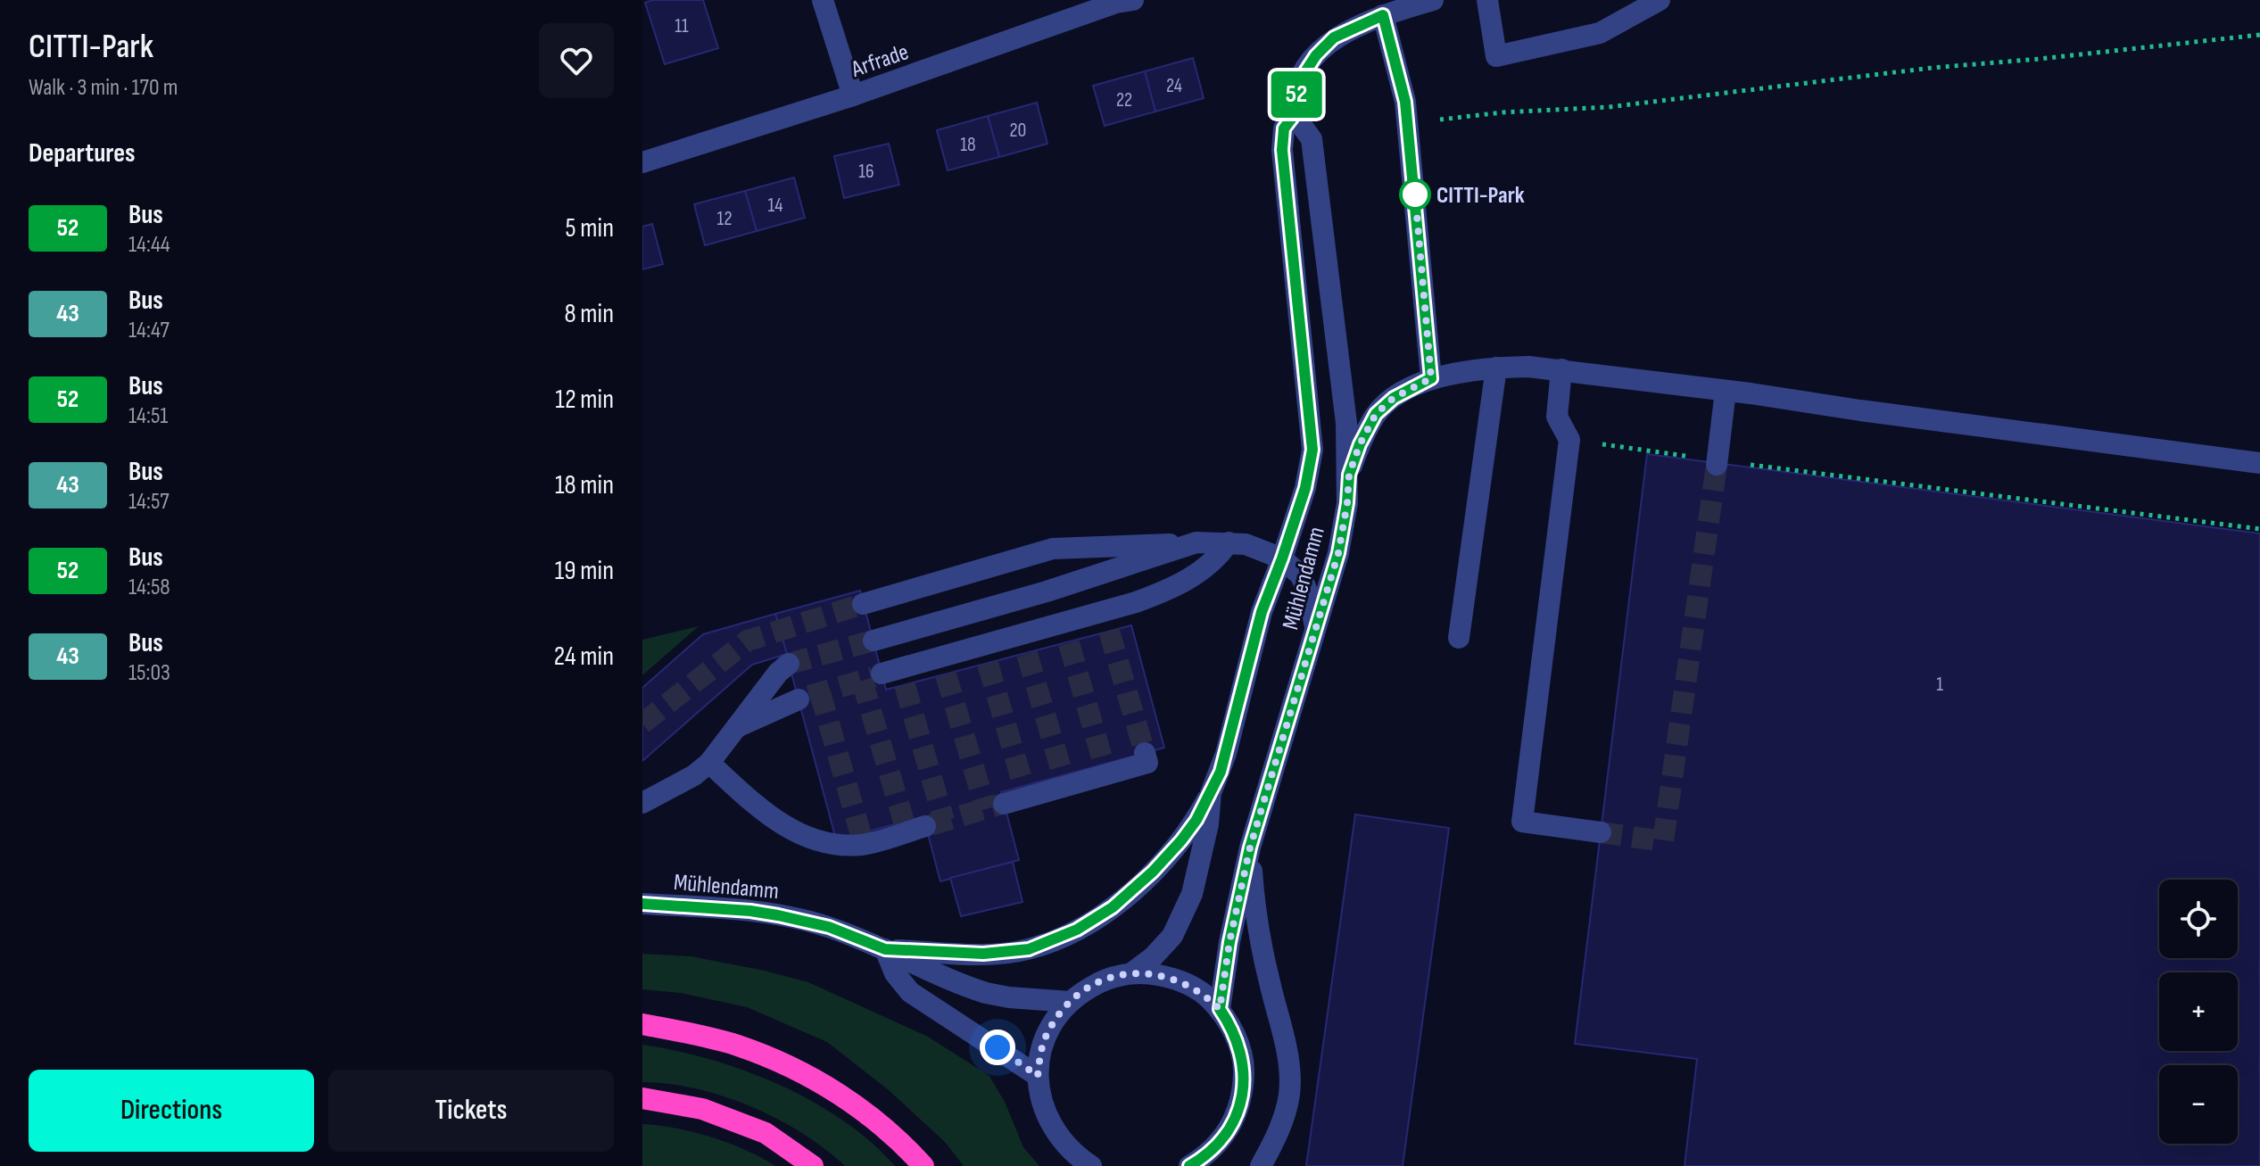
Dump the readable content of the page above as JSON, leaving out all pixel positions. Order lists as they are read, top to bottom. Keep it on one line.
{"streets":{"street":["Arfrade","Mühlendamm"]},"places":["CITTI-Park"],"lines":["bus line 52"],"house_numbers":["11","24","22","20","18","16","14","12","1"],"page":{"heading":[["CITTI-Park","Walk · 3 min · 170 m"],"Departures"],"on_map":"52","list":[{"mark":"52","name":"Bus","note":"14:44","value":"5 min"},{"mark":"43","name":"Bus","note":"14:47","value":"8 min"},{"mark":"52","name":"Bus","note":"14:51","value":"12 min"},{"mark":"43","name":"Bus","note":"14:57","value":"18 min"},{"mark":"52","name":"Bus","note":"14:58","value":"19 min"},{"mark":"43","name":"Bus","note":"15:03","value":"24 min"}],"map_buttons":["+","−"],"buttons":["Directions","Tickets"]}}
